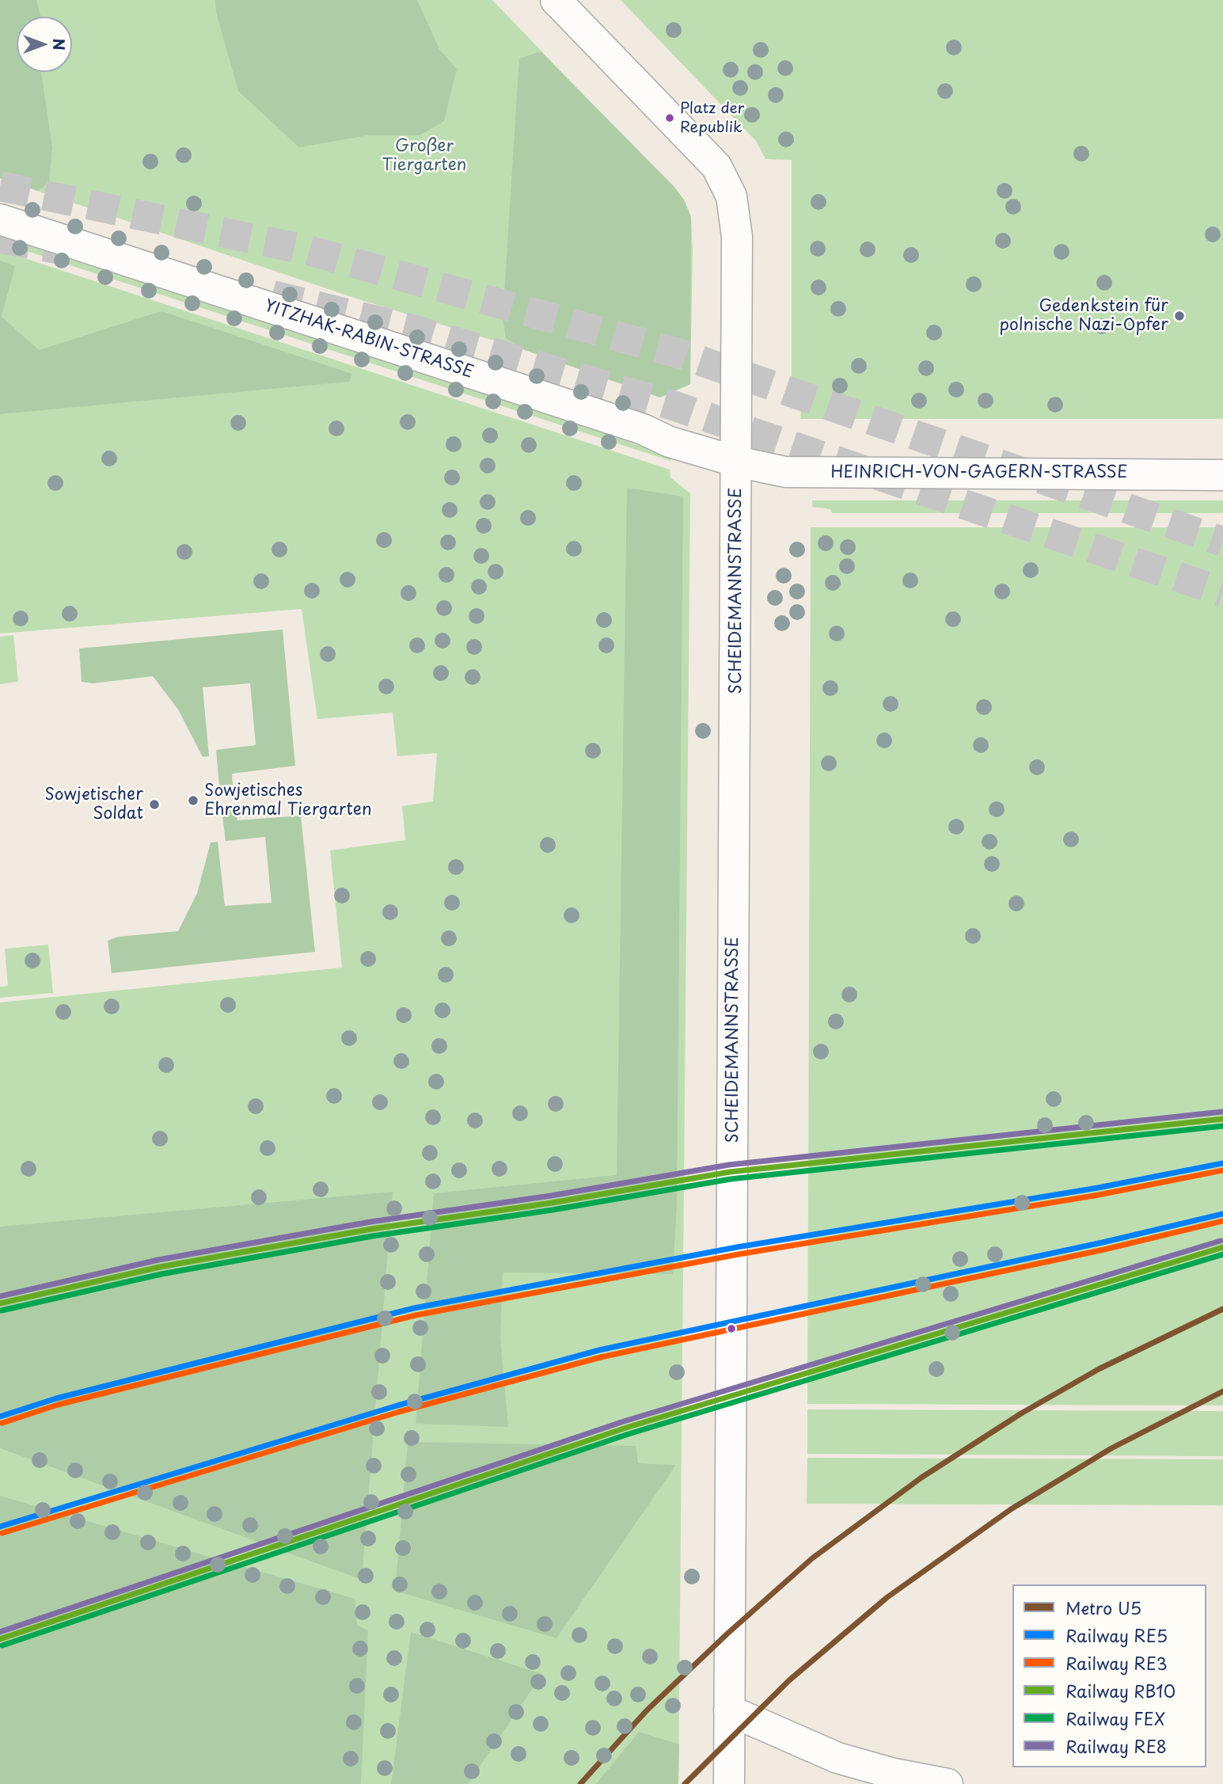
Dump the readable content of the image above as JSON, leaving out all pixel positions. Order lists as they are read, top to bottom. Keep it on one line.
{"streets":{"street":["YITZHAK-RABIN-STRASSE","HEINRICH-VON-GAGERN-STRASSE","SCHEIDEMANNSTRASSE"]},"crossings":[["YITZHAK-RABIN-STRASSE","HEINRICH-VON-GAGERN-STRASSE"],["YITZHAK-RABIN-STRASSE","SCHEIDEMANNSTRASSE"],["HEINRICH-VON-GAGERN-STRASSE","SCHEIDEMANNSTRASSE"]],"parks":["Großer Tiergarten"],"places":["Platz der Republik","Gedenkstein für polnische Nazi-Opfer","Sowjetisches Ehrenmal Tiergarten","Sowjetischer Soldat"],"lines":["rail line RE8","rail line RB10","rail line FEX","rail line RE5","rail line RE3","metro line U5"],"legend":["Metro U5","Railway RE5","Railway RE3","Railway RB10","Railway FEX","Railway RE8"],"north":"right"}
